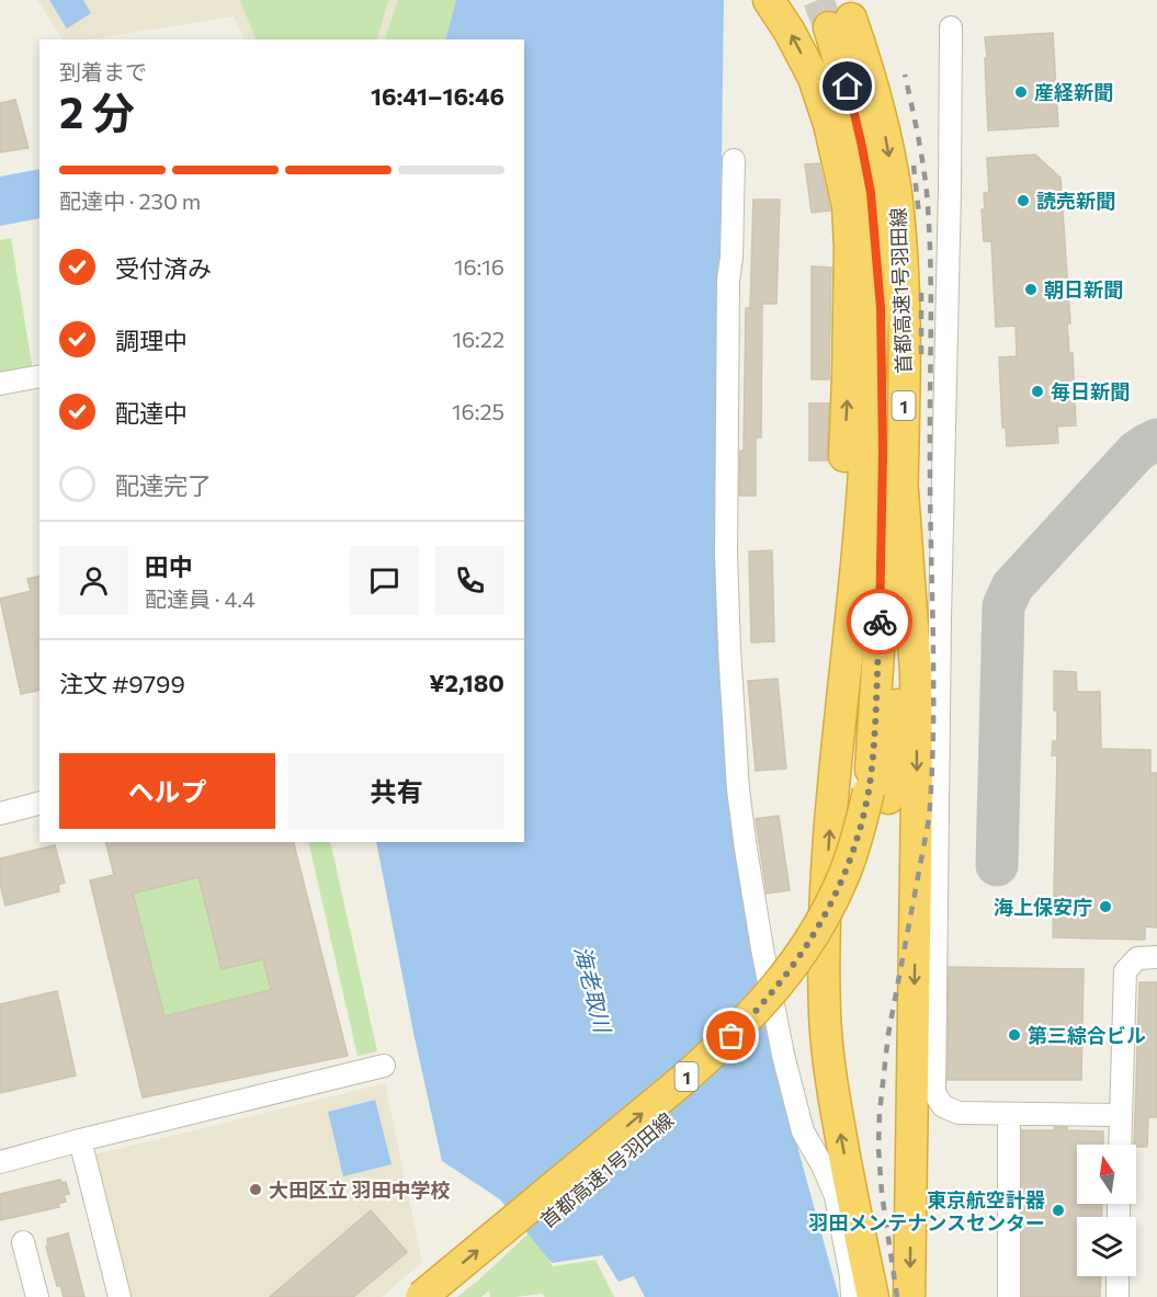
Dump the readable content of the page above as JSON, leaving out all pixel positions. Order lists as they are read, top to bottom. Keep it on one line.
{"streets":{"highway":["首都高速1号羽田線","1"]},"water":["海老取川"],"places":["産経新聞","読売新聞","朝日新聞","毎日新聞","海上保安庁","第三綜合ビル","大田区立 羽田中学校","東京航空計器 羽田メンテナンスセンター"],"north":"top","page":{"heading":["2 分","到着まで","16:41–16:46"],"panel":["田中","配達員 · 4.4","注文 #9799","¥2,180"],"bar":"配達中 · 230 m","list":[["受付済み","16:16"],["調理中","16:22"],["配達中","16:25"],"配達完了"],"buttons":["ヘルプ","共有"]}}
